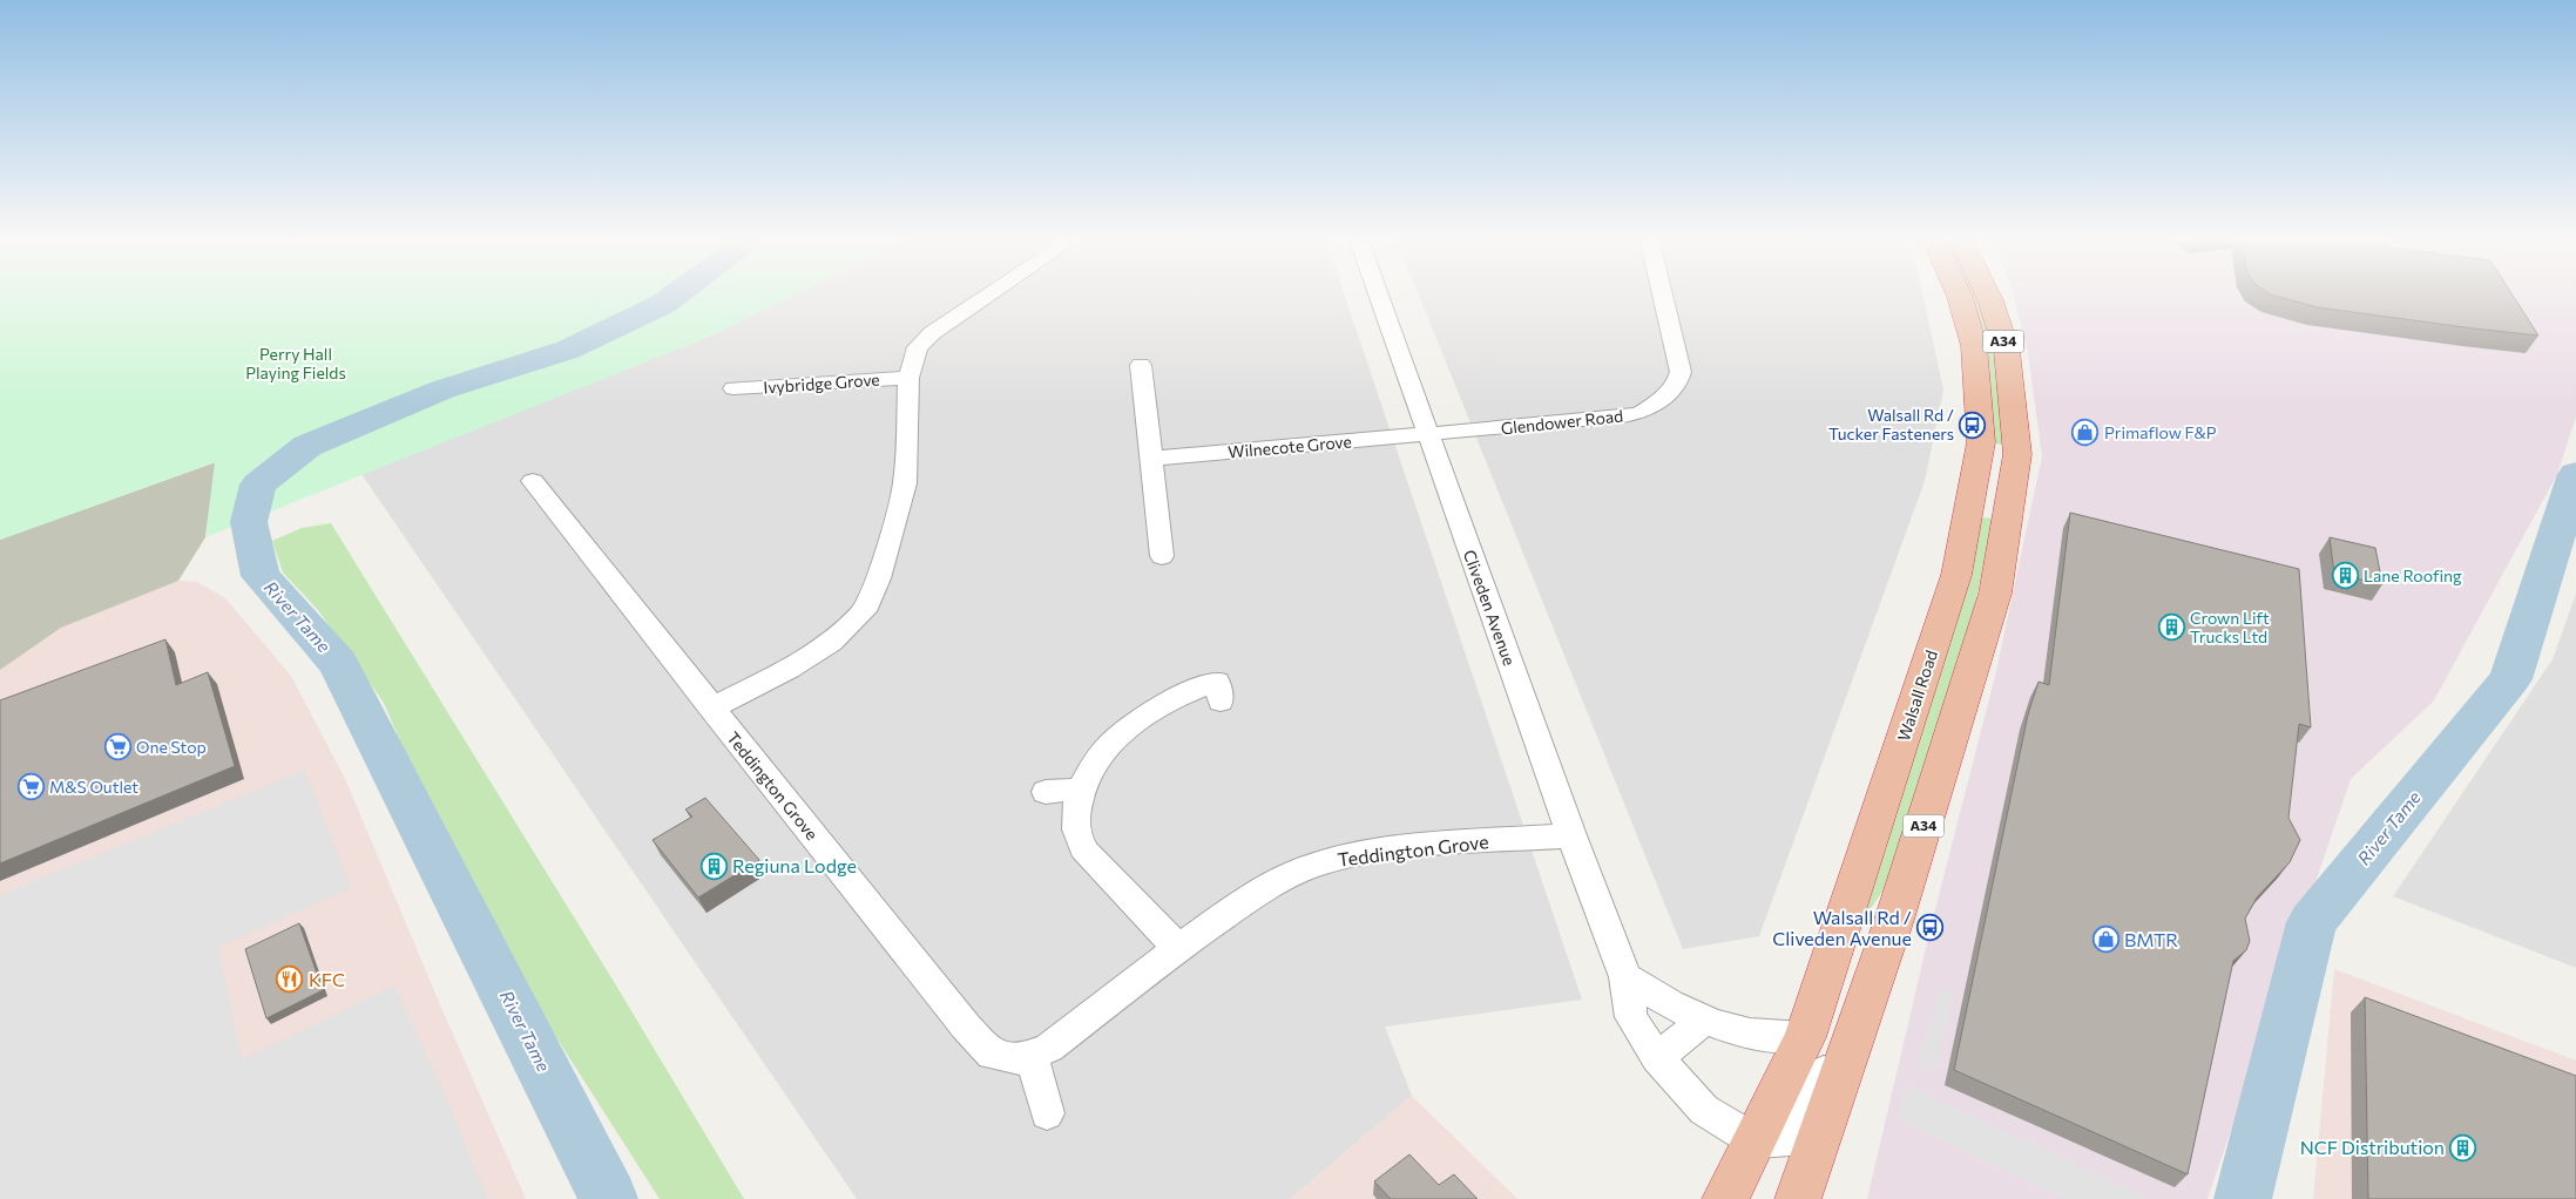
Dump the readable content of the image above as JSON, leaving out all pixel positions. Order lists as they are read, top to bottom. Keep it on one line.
{"streets":{"highway":["A34","Walsall Road"],"street":["Ivybridge Grove","Glendower Road","Wilnecote Grove","Cliveden Avenue","Teddington Grove"]},"crossings":[["Glendower Road","Wilnecote Grove"],["Glendower Road","Cliveden Avenue"],["Wilnecote Grove","Cliveden Avenue"],["Cliveden Avenue","Walsall Road"],["Cliveden Avenue","Teddington Grove"]],"water":["River Tame"],"parks":["Perry Hall Playing Fields"],"places":{"bus stop":["Walsall Rd / Tucker Fasteners","Walsall Rd / Cliveden Avenue"],"shop":["Primaflow F&P","BMTR"],"building":["Lane Roofing","Crown Lift Trucks Ltd","Regiuna Lodge","NCF Distribution"],"supermarket":["One Stop","M&S Outlet"],"restaurant":["KFC"]}}
